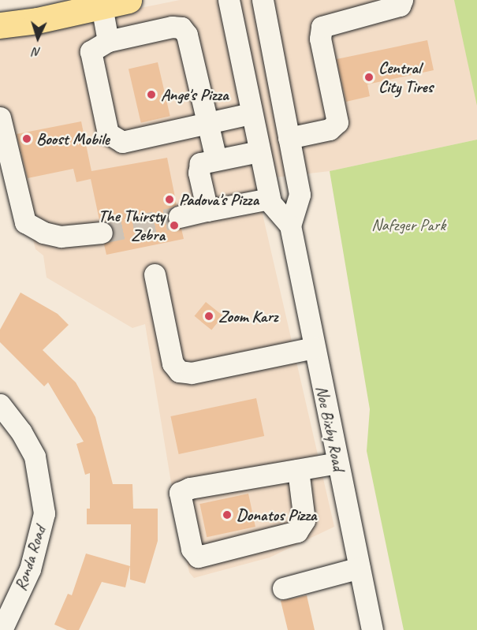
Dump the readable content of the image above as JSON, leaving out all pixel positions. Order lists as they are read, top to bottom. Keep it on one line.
{"streets":{"street":["Noe Bixby Road","Ronda Road"]},"parks":["Nafzger Park"],"places":["Central City Tires","Ange's Pizza","Boost Mobile","Padova's Pizza","The Thirsty Zebra","Zoom Karz","Donatos Pizza"],"north":"bottom"}
